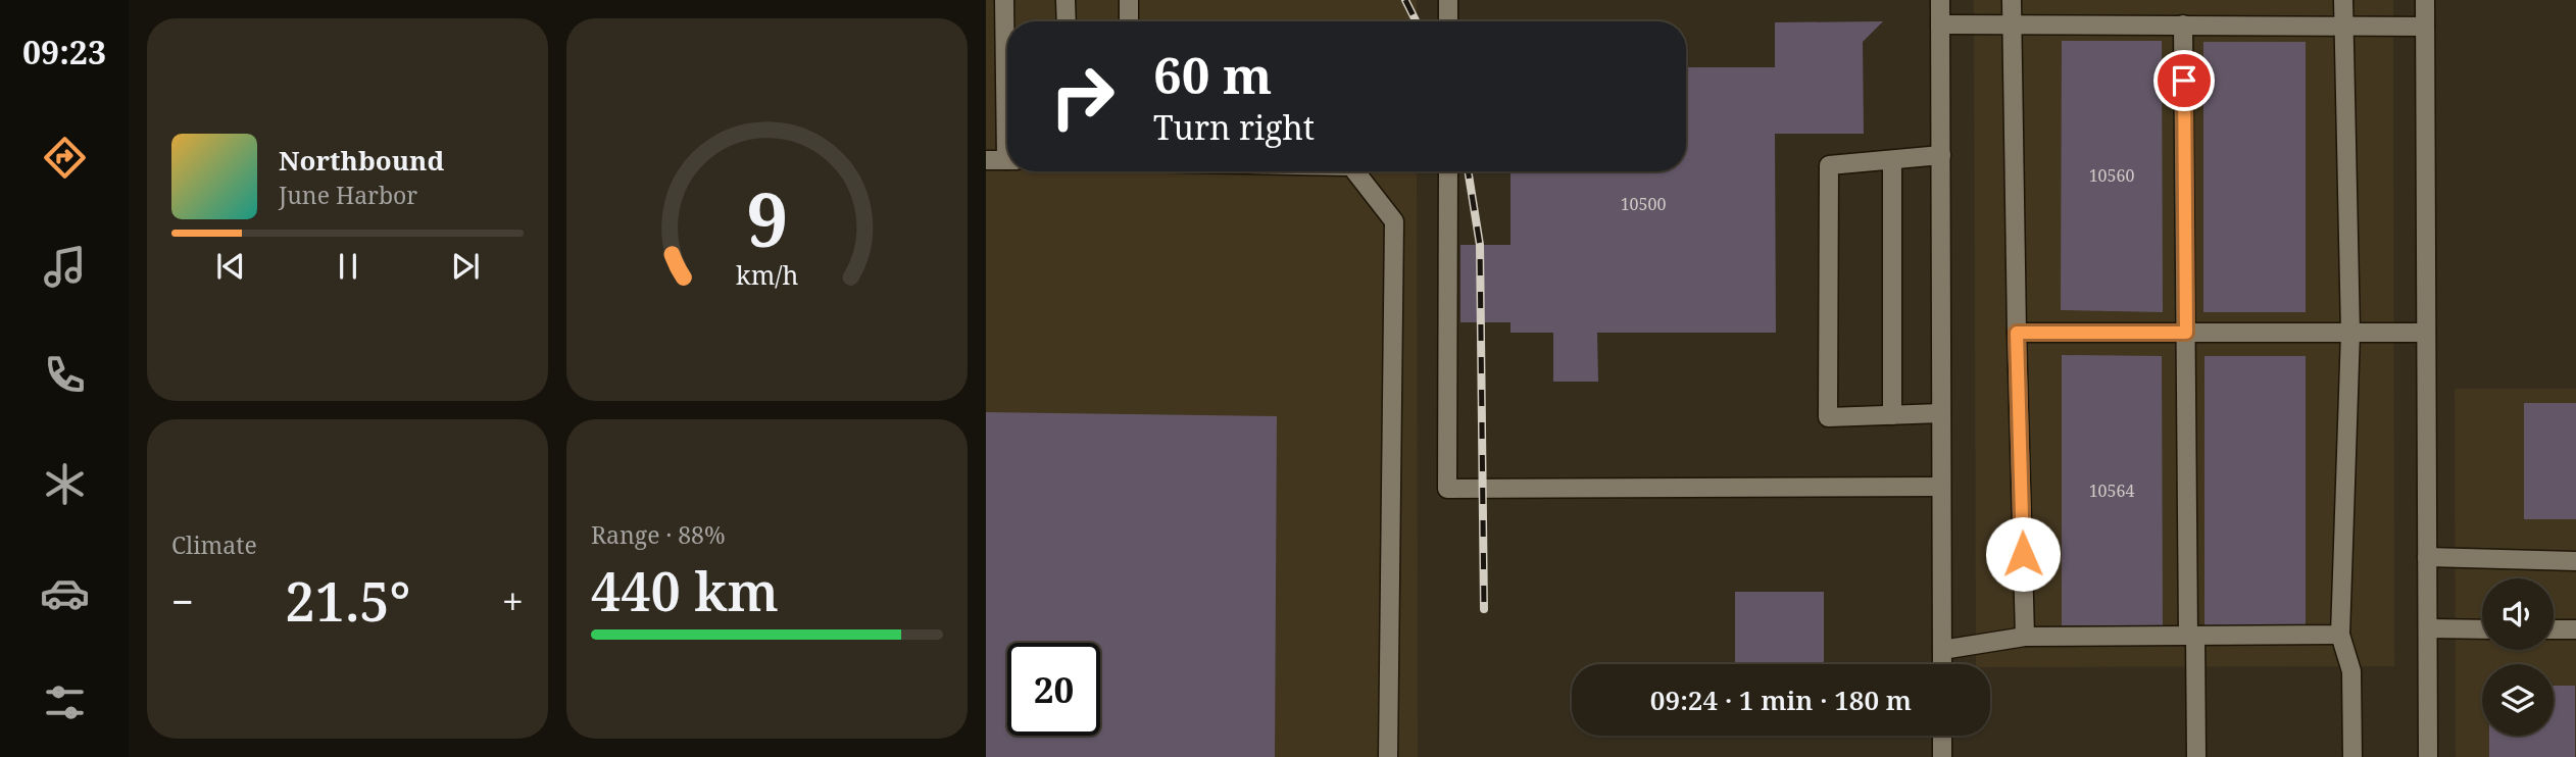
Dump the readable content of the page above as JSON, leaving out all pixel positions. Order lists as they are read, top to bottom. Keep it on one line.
{"house_numbers":["10560","10500","10564"],"page":{"tabs":"09:23","turn":["60 m","Turn right"],"song":["Northbound","June Harbor"],"tile":["Climate",["Range · 88%","440 km"]],"heat":["−","21.5°","+"],"limit":"20","trip":"09:24 · 1 min · 180 m","gauge":["9","km/h"]}}
